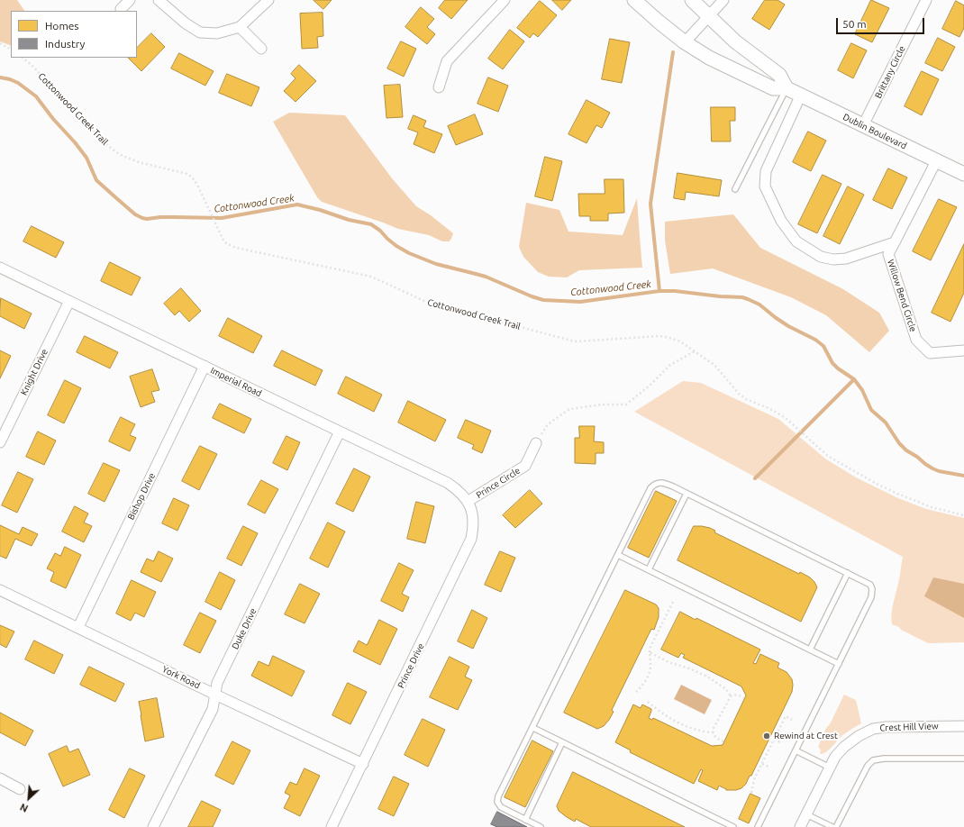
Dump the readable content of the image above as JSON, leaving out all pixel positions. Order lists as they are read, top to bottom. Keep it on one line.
{"streets":{"main road":["Dublin Boulevard"],"street":["Brittany Circle","Willow Bend Circle","Knight Drive","Imperial Road","Prince Circle","Bishop Drive","Duke Drive","Prince Drive","York Road","Crest Hill View"],"path":["Cottonwood Creek Trail"]},"crossings":[["Brittany Circle","Dublin Boulevard"],["Dublin Boulevard","Willow Bend Circle"],["Knight Drive","Imperial Road"],["Imperial Road","Prince Circle"],["Imperial Road","Bishop Drive"],["Imperial Road","Duke Drive"],["Imperial Road","Prince Drive"],["Prince Circle","Prince Drive"],["Bishop Drive","York Road"],["Duke Drive","York Road"],["Prince Drive","York Road"]],"water":["Cottonwood Creek"],"places":["Rewind at Crest"],"legend":["Homes","Industry"],"scale_bar":"50 m","north":"bottom left"}
